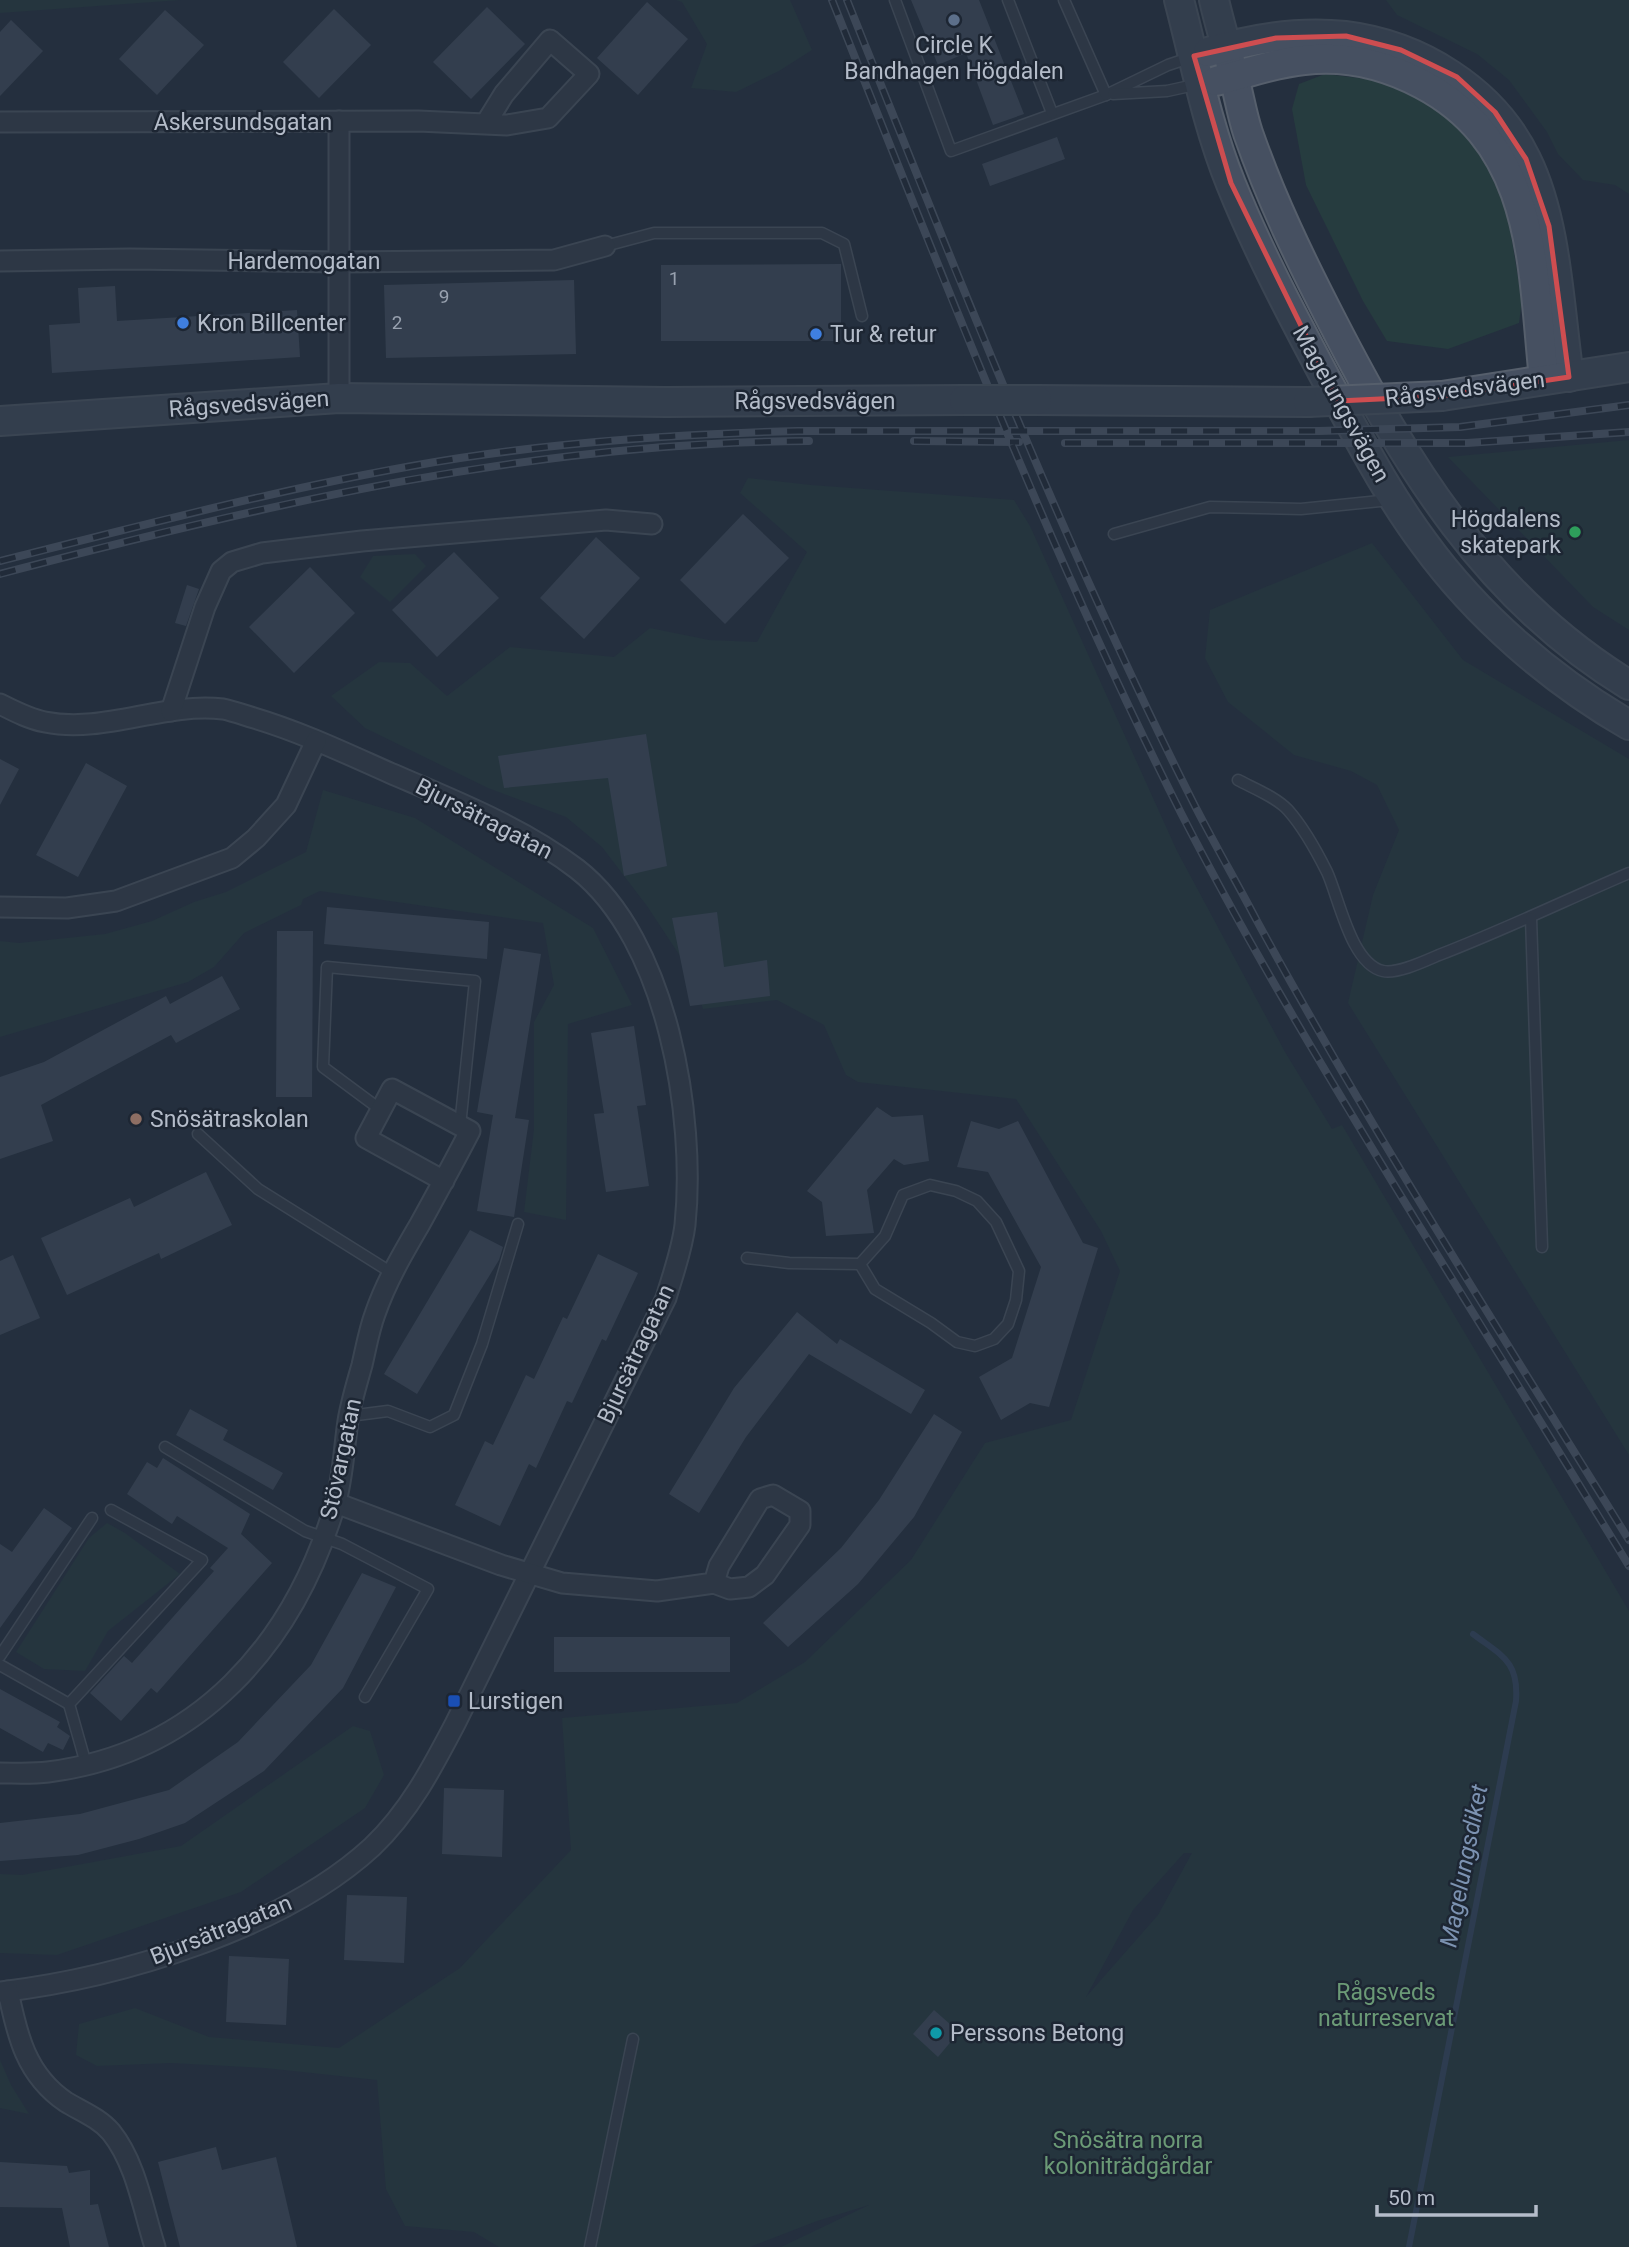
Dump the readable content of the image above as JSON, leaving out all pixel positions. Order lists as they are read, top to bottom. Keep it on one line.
{"streets":{"street":["Askersundsgatan","Hardemogatan","Rågsvedsvägen","Magelungsvägen","Bjursätragatan","Stövargatan"]},"water":["Magelungsdiket"],"parks":["Rågsveds naturreservat","Snösätra norra koloniträdgårdar"],"places":{"other":["Circle K Bandhagen Högdalen","Kron Billcenter","Tur & retur","Högdalens skatepark","Snösätraskolan","Perssons Betong"],"transit":["Lurstigen"]},"house_numbers":["1","9","2"],"scale_bar":"50 m"}
